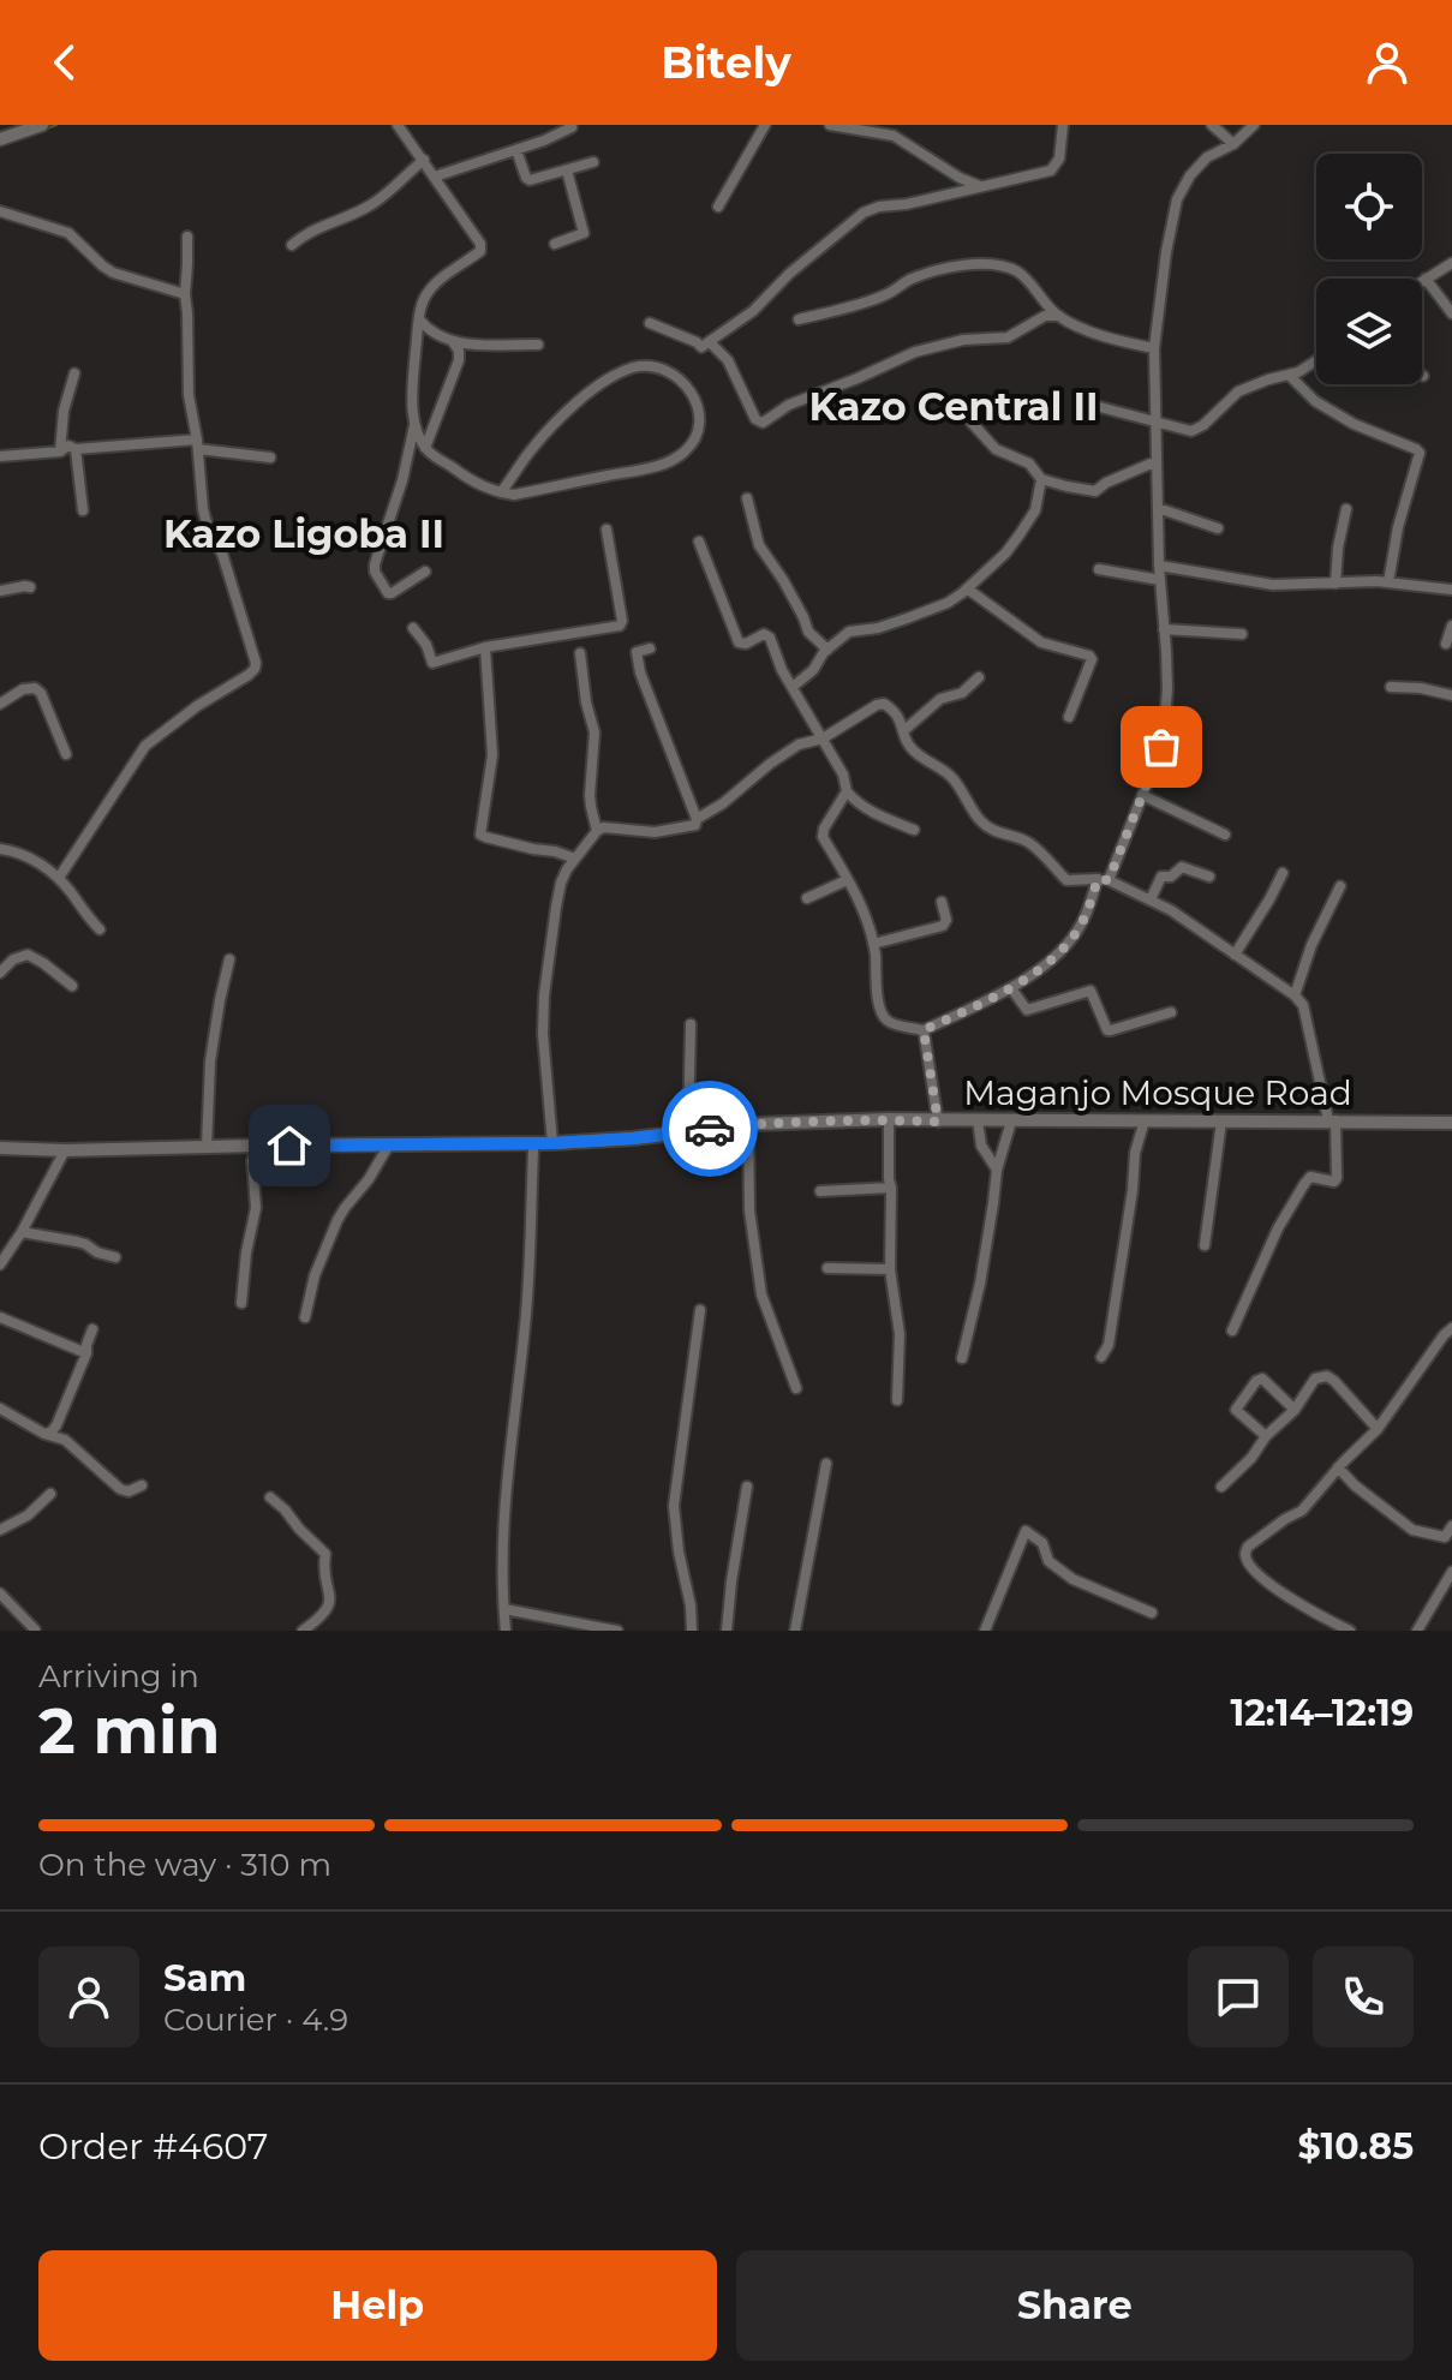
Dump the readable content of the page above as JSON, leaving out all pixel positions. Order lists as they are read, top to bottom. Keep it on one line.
{"streets":{"street":["Maganjo Mosque Road"]},"districts":["Kazo Central II","Kazo Ligoba II"],"page":{"header":"Bitely","heading":["2 min","Arriving in","12:14–12:19"],"panel":["Sam","Courier · 4.9","Order #4607","$10.85"],"bar":"On the way · 310 m","buttons":["Help","Share"]}}
